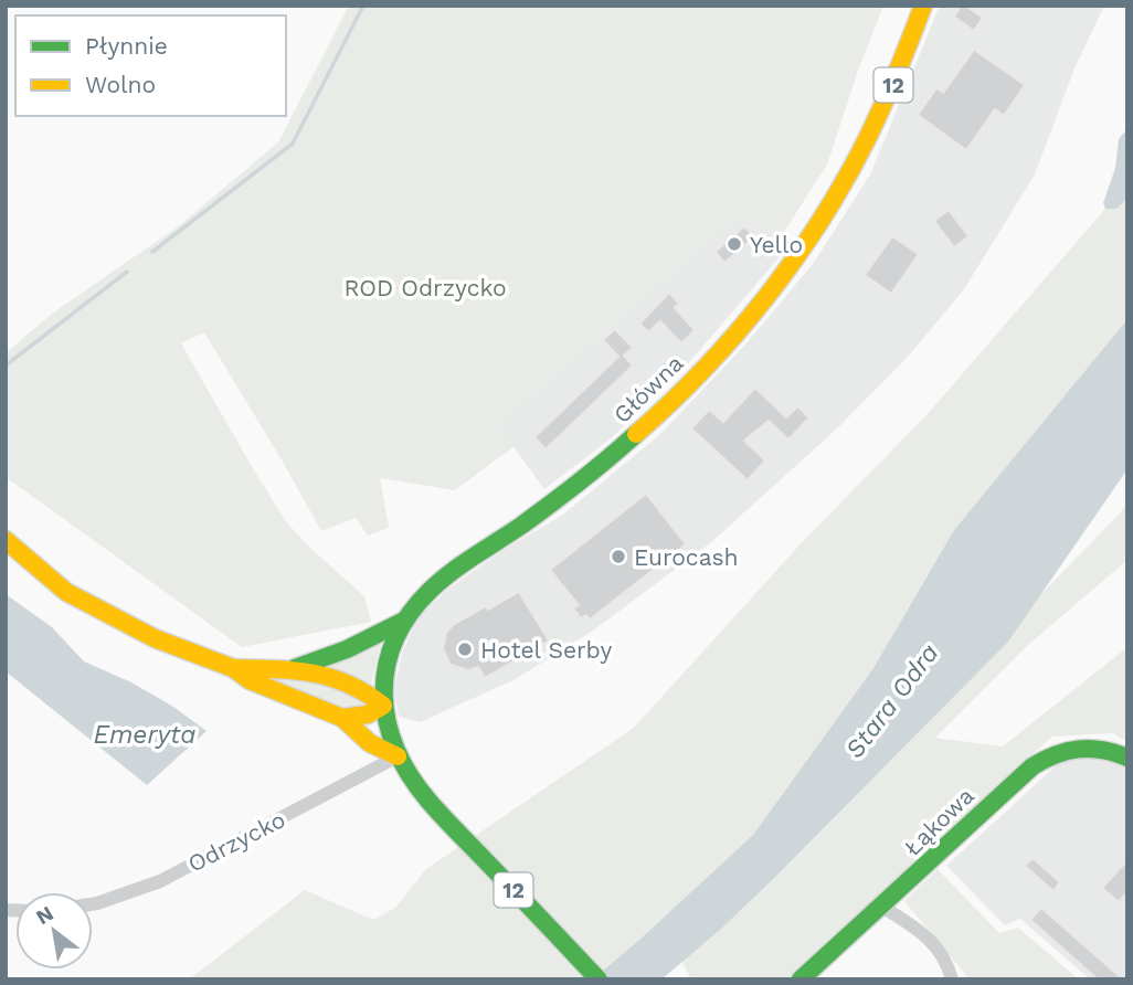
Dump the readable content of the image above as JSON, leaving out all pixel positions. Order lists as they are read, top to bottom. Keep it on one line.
{"streets":{"main road":["12","Główna","Łąkowa"],"street":["Odrzycko"]},"crossings":[["12","Główna"],["12","Odrzycko"],["Główna","Odrzycko"]],"water":["Stara Odra","Emeryta"],"parks":["ROD Odrzycko"],"places":["Yello","Eurocash","Hotel Serby"],"legend":["Płynnie","Wolno"],"north":"top left"}
